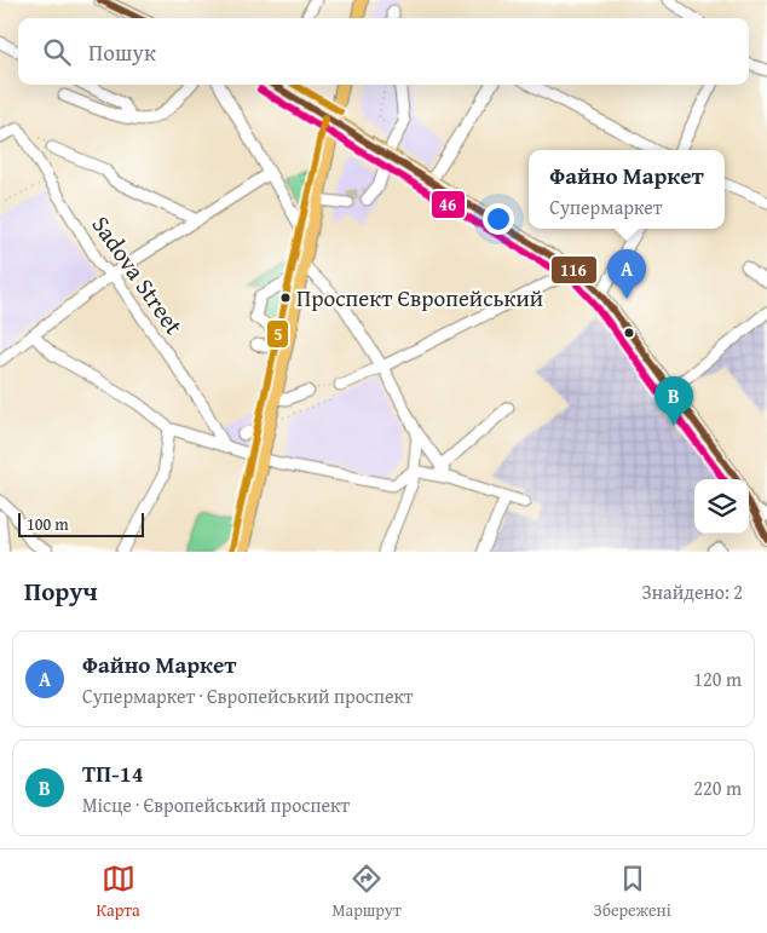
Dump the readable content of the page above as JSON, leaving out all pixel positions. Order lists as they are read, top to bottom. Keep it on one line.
{"streets":{"street":["Sadova Street"]},"places":["Проспект Європейський"],"lines":["transit line 116","transit line 5","transit line 46"],"scale_bar":"100 m","page":{"search":"Пошук","popup":["Файно Маркет","Супермаркет"],"pins":["A","B"],"scale":"100 m","heading":["Поруч","Знайдено: 2"],"list":[{"mark":"A","name":"Файно Маркет","note":"Супермаркет · Європейський проспект","value":"120 m"},{"mark":"B","name":"ТП-14","note":"Місце · Європейський проспект","value":"220 m"}],"nav":["Карта","Маршрут","Збережені"]}}
